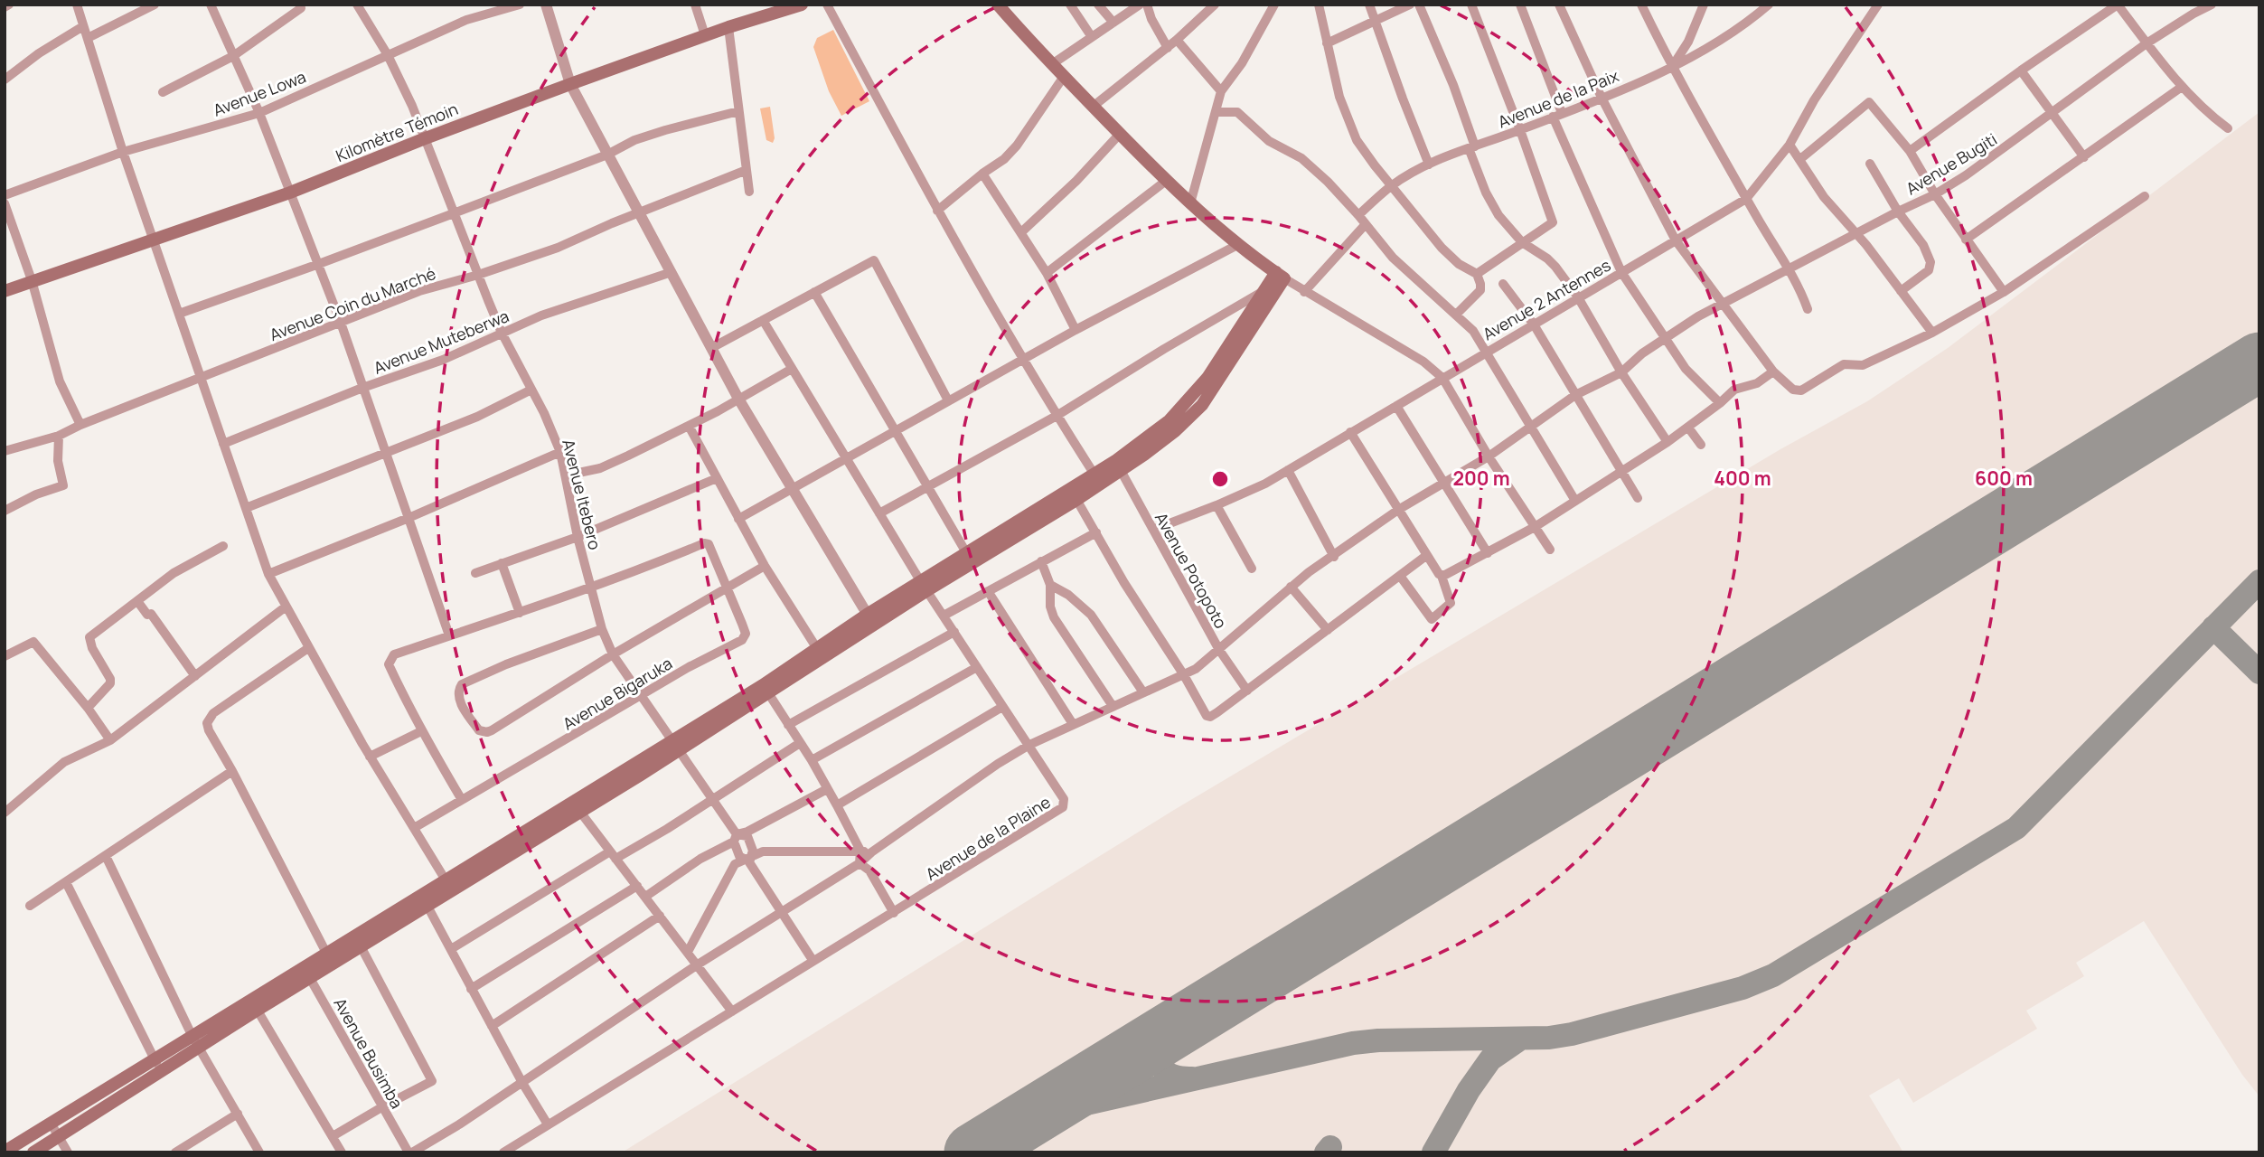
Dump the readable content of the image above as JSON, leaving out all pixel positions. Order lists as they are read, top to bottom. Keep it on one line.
{"streets":{"main road":["Kilomètre Témoin"],"street":["Avenue Lowa","Avenue de la Paix","Avenue Bugiti","Avenue 2 Antennes","Avenue Coin du Marché","Avenue Muteberwa","Avenue Itebero","Avenue Potopoto","Avenue Bigaruka","Avenue de la Plaine","Avenue Busimba"]},"crossings":[["Avenue Lowa","Avenue Itebero"],["Kilomètre Témoin","Avenue Itebero"],["Avenue Bugiti","Avenue Itebero"],["Avenue Bugiti","Avenue Potopoto"],["Avenue Bugiti","Avenue de la Plaine"],["Avenue Bugiti","Avenue Busimba"],["Avenue 2 Antennes","Avenue Potopoto"],["Avenue Coin du Marché","Avenue Itebero"],["Avenue Muteberwa","Avenue Itebero"],["Avenue Itebero","Avenue Bigaruka"],["Avenue Itebero","Avenue de la Plaine"]],"rings":["200 m","400 m","600 m"]}
